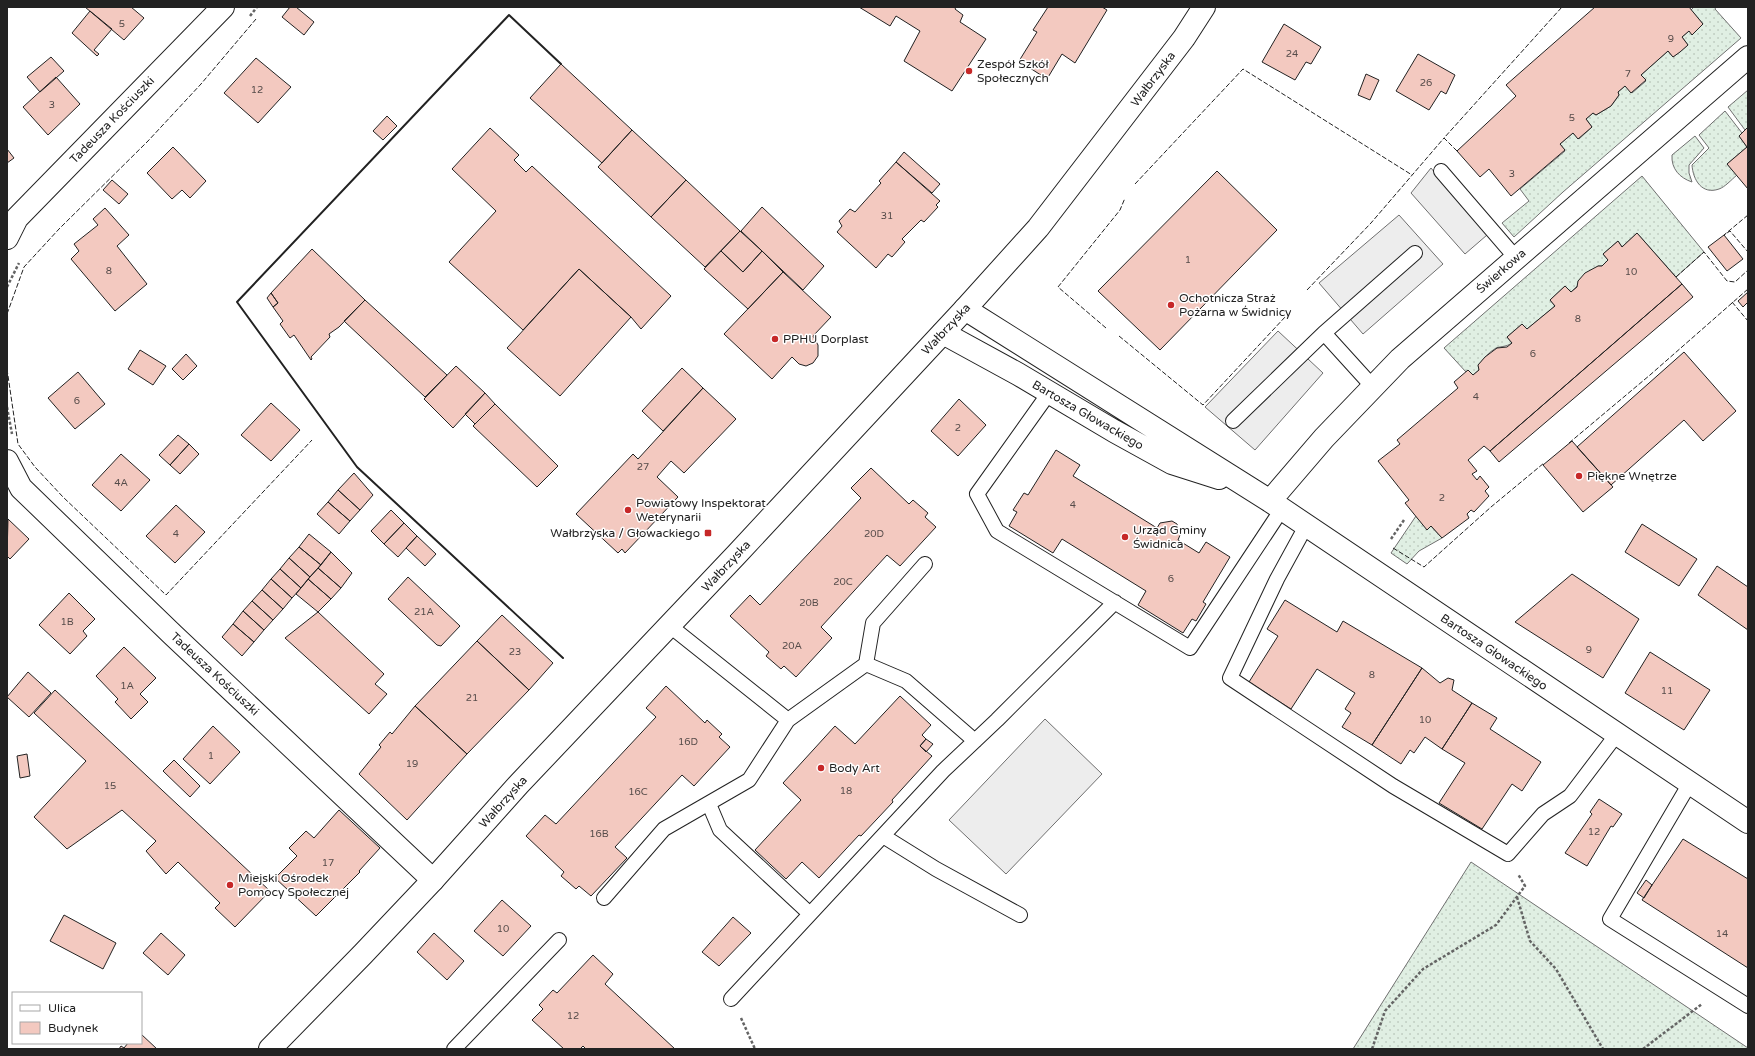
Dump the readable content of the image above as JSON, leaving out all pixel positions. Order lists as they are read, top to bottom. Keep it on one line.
{"streets":{"street":["Wałbrzyska","Tadeusza Kościuszki","Świerkowa","Bartosza Głowackiego"]},"crossings":[["Wałbrzyska","Tadeusza Kościuszki"],["Wałbrzyska","Bartosza Głowackiego"],["Świerkowa","Bartosza Głowackiego"]],"places":{"other":["Zespół Szkół Społecznych","Ochotnicza Straż Pożarna w Świdnicy","PPHU Dorplast","Piękne Wnętrze","Powiatowy Inspektorat Weterynarii","Urząd Gminy Świdnica","Body Art","Miejski Ośrodek Pomocy Społecznej"],"transit":["Wałbrzyska / Głowackiego"]},"house_numbers":["5","9","24","7","26","12","3","5","3","31","1","8","10","8","6","4","6","2","27","4A","2","4","4","20D","6","20C","20B","21A","1B","20A","9","23","8","1A","11","21","10","16D","1","19","15","18","16C","12","16B","17","10","14","12"],"legend":["Ulica","Budynek"]}
